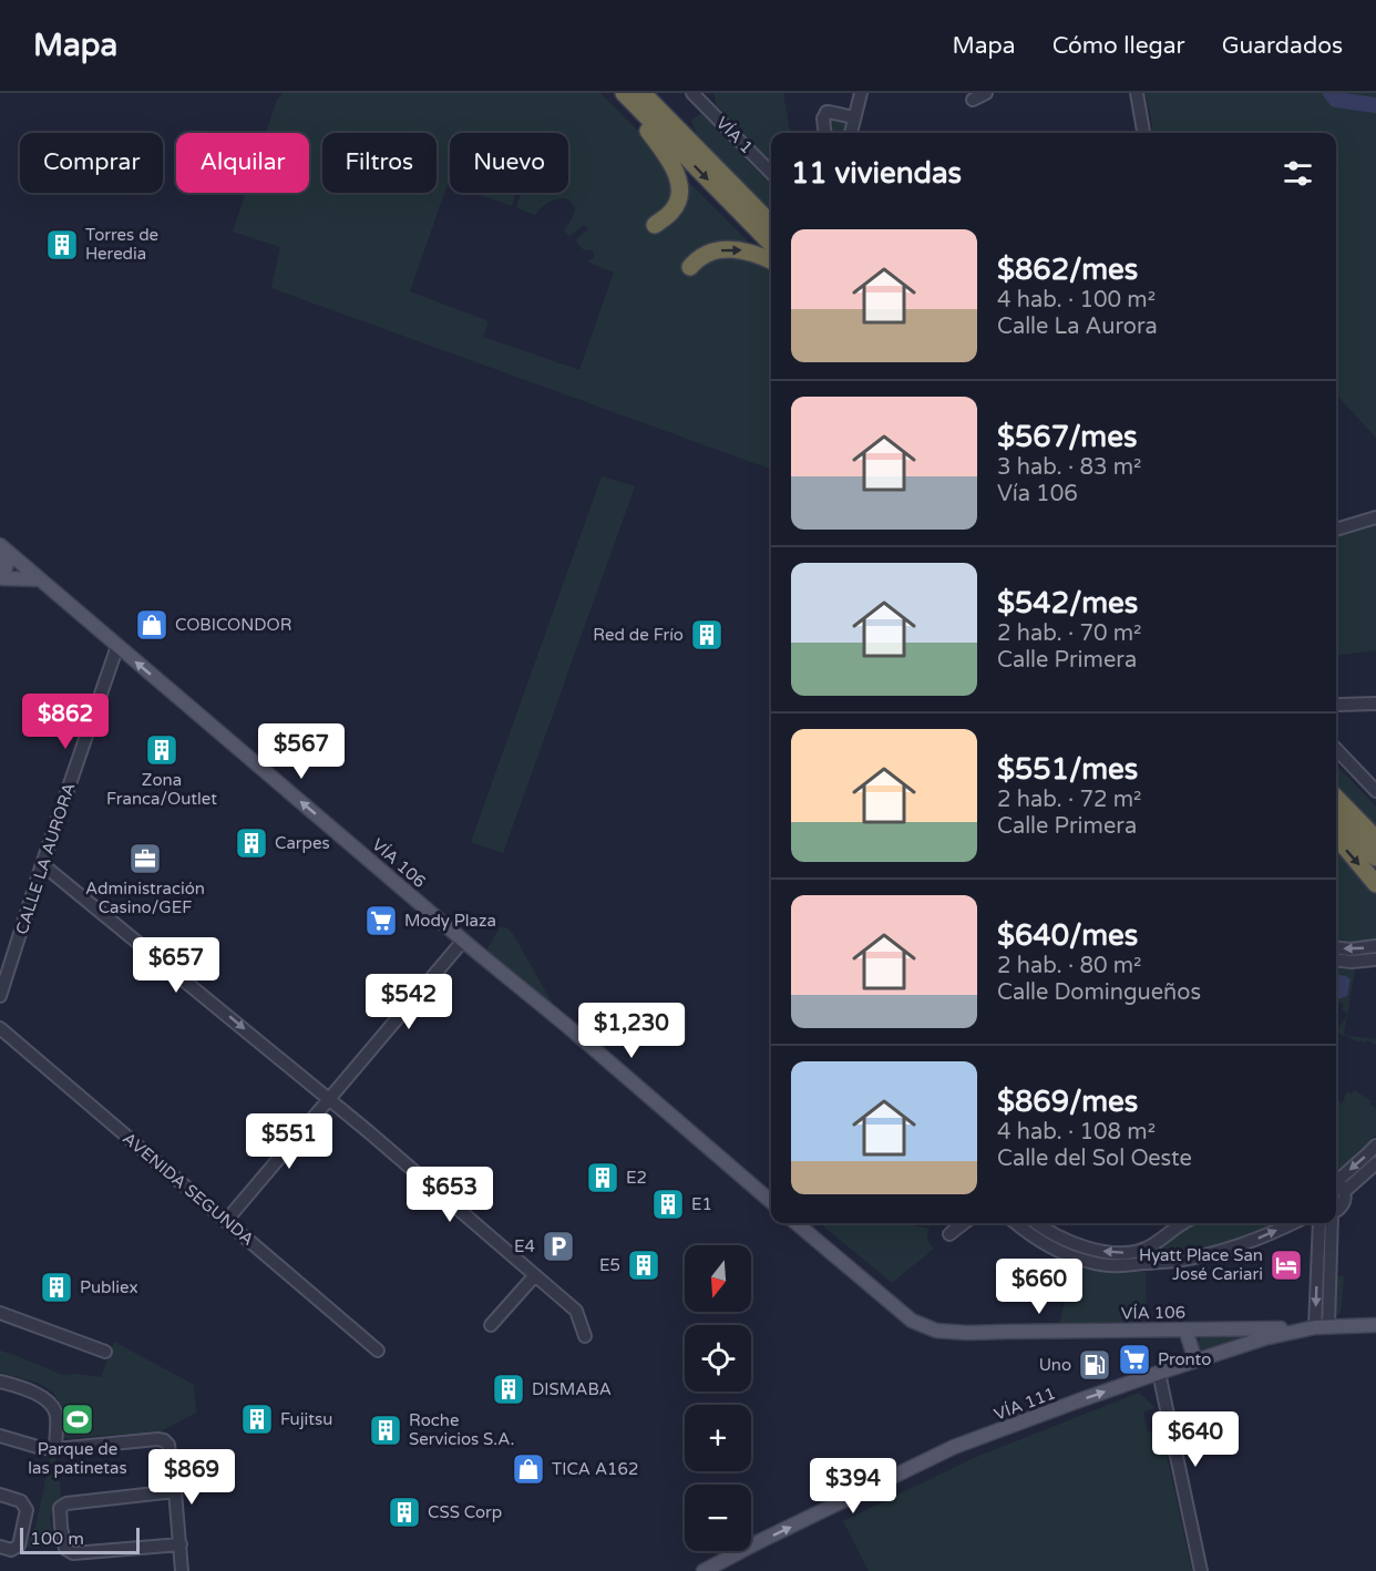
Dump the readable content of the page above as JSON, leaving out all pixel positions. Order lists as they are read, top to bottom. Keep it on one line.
{"streets":{"main road":["VÍA 106","VÍA 111"],"street":["VÍA 1","CALLE LA AURORA","AVENIDA SEGUNDA"]},"crossings":[["CALLE LA AURORA","VÍA 106"],["VÍA 106","VÍA 111"]],"one_way":["VÍA 111"],"places":{"building":["Torres de Heredia","Red de Frío","Zona Franca/Outlet","Carpes","E2","E1","E5","Publiex","DISMABA","Fujitsu","Roche Servicios S.A.","CSS Corp"],"shop":["COBICONDOR","TICA A162"],"office":["Administración Casino/GEF"],"supermarket":["Mody Plaza","Pronto"],"parking":["E4"],"hotel":["Hyatt Place San José Cariari"],"fuel station":["Uno"],"sports":["Parque de las patinetas"]},"scale_bar":"100 m","north":"bottom","page":{"header":"Mapa","nav":["Mapa","Cómo llegar","Guardados"],"chip":["Comprar","Alquilar","Filtros","Nuevo"],"heading":"11 viviendas","list":[{"name":"$862/mes","note":"4 hab. · 100 m² · Calle La Aurora"},{"name":"$567/mes","note":"3 hab. · 83 m² · Vía 106"},{"name":"$542/mes","note":"2 hab. · 70 m² · Calle Primera"},{"name":"$551/mes","note":"2 hab. · 72 m² · Calle Primera"},{"name":"$640/mes","note":"2 hab. · 80 m² · Calle Domingueños"},{"name":"$869/mes","note":"4 hab. · 108 m² · Calle del Sol Oeste"}],"price":["$862","$567","$657","$542","$1,230","$551","$653","$660","$640","$869","$394"],"map_buttons":["+","−"],"scale":"100 m"}}
